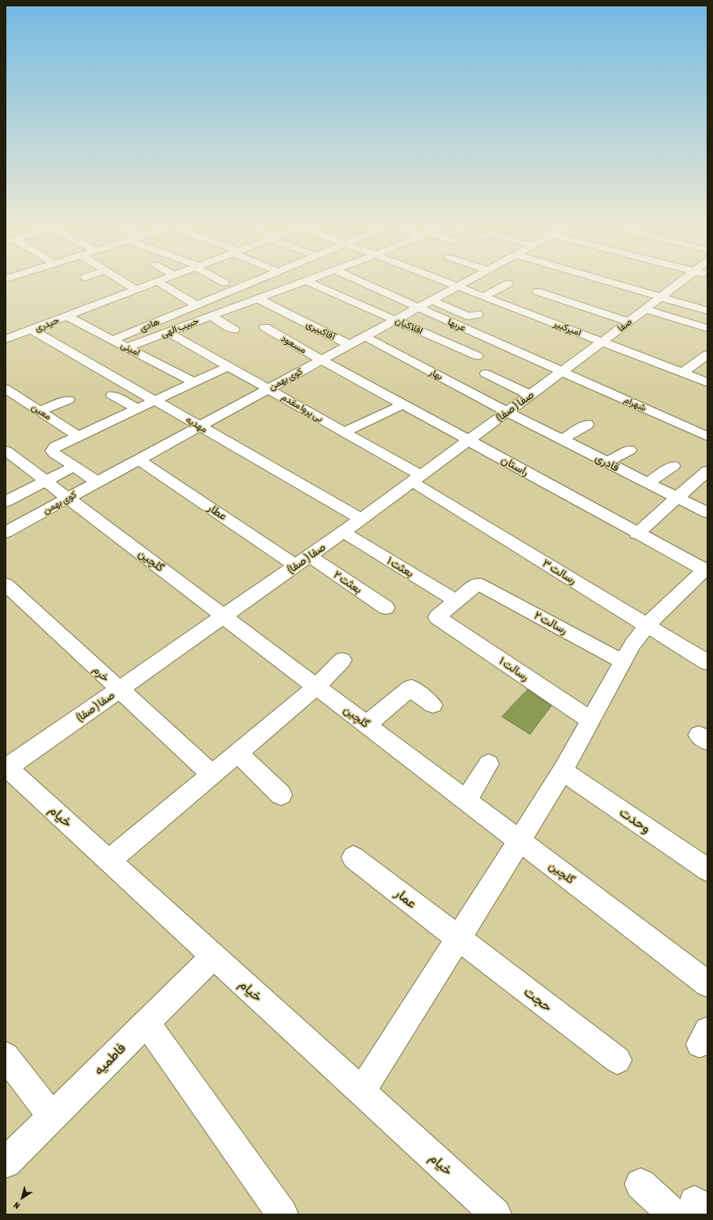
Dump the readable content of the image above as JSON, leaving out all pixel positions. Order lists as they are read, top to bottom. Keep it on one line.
{"streets":{"street":["حیدری","هادی","عربها","صفا","افلاکیان","حبیب الهی","امیرکبیر","آقاکبیری","مسعود","امینی","بهار","کوی بهمن","شهرام","صفا ( صفا)","بی پروا مقدم","معین","مهدیه","قادری","راستان","عطار","گلچین","بعثت ۱","رسالت ۳","بعثت ۲","رسالت ۲","رسالت ۱","خرم","خیام","وحدت","عمار","حجت","فاطمیه"]},"crossings":[["حیدری","امینی"],["حیدری","مهدیه"],["هادی","امینی"],["عربها","کوی بهمن"],["عربها","شهرام"],["عربها","صفا ( صفا)"],["صفا","امیرکبیر"],["صفا","صفا ( صفا)"],["افلاکیان","کوی بهمن"],["حبیب الهی","آقاکبیری"],["حبیب الهی","امینی"],["حبیب الهی","بی پروا مقدم"],["امیرکبیر","کوی بهمن"],["امیرکبیر","صفا ( صفا)"],["آقاکبیری","کوی بهمن"],["مسعود","کوی بهمن"],["مسعود","راستان"],["بهار","کوی بهمن"],["بهار","صفا ( صفا)"],["بهار","قادری"],["کوی بهمن","بی پروا مقدم"],["کوی بهمن","مهدیه"],["کوی بهمن","راستان"],["کوی بهمن","عطار"],["کوی بهمن","گلچین"],["شهرام","صفا ( صفا)"],["صفا ( صفا)","بی پروا مقدم"],["صفا ( صفا)","مهدیه"],["صفا ( صفا)","قادری"],["صفا ( صفا)","راستان"],["صفا ( صفا)","عطار"],["صفا ( صفا)","گلچین"],["صفا ( صفا)","بعثت ۱"],["صفا ( صفا)","رسالت ۳"],["صفا ( صفا)","بعثت ۲"],["صفا ( صفا)","خرم"],["صفا ( صفا)","خیام"],["بی پروا مقدم","رسالت ۳"],["بعثت ۱","رسالت ۲"],["بعثت ۱","رسالت ۱"],["رسالت ۲","رسالت ۱"],["خیام","فاطمیه"],["عمار","حجت"]],"north":"bottom left"}
